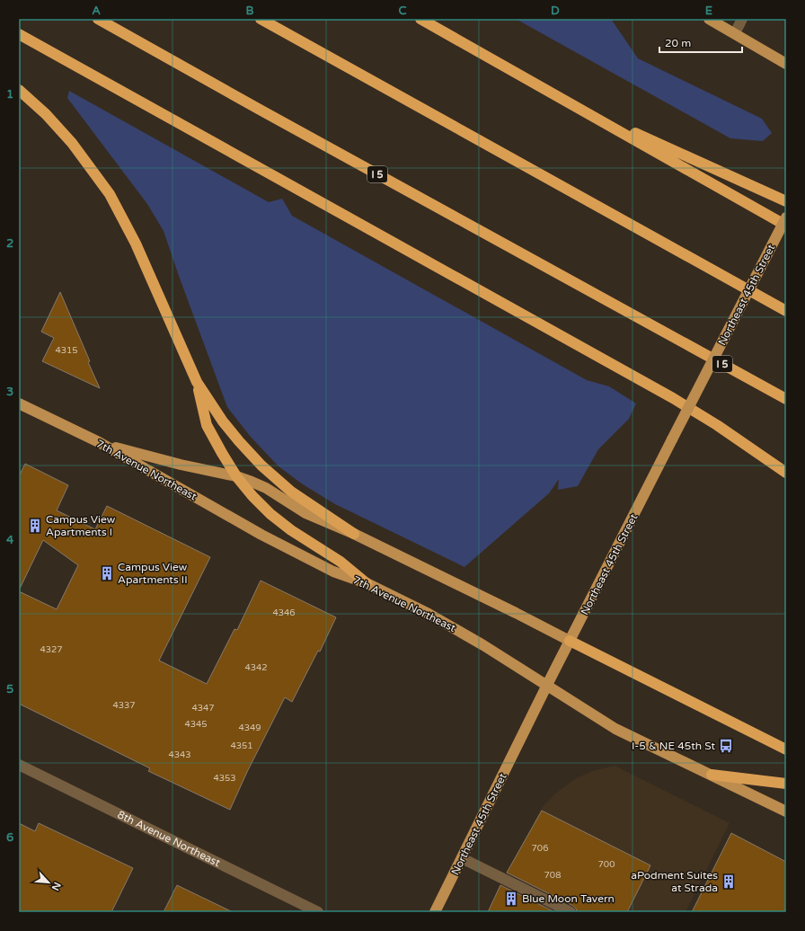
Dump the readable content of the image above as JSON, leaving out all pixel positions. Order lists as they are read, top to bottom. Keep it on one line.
{"streets":{"highway":["I 5"],"main road":["Northeast 45th Street","7th Avenue Northeast"],"street":["8th Avenue Northeast"]},"crossings":[["Northeast 45th Street","7th Avenue Northeast"]],"places":{"building":["Campus View Apartments I","Campus View Apartments II","aPodment Suites at Strada","Blue Moon Tavern"],"bus stop":["I-5 & NE 45th St"]},"house_numbers":["4315","4346","4327","4342","4337","4347","4345","4349","4351","4343","4353","706","700","708"],"scale_bar":"20 m","north":"bottom right","grid":{"columns":["A","B","C","D","E"],"rows":["1","2","3","4","5","6"]}}
